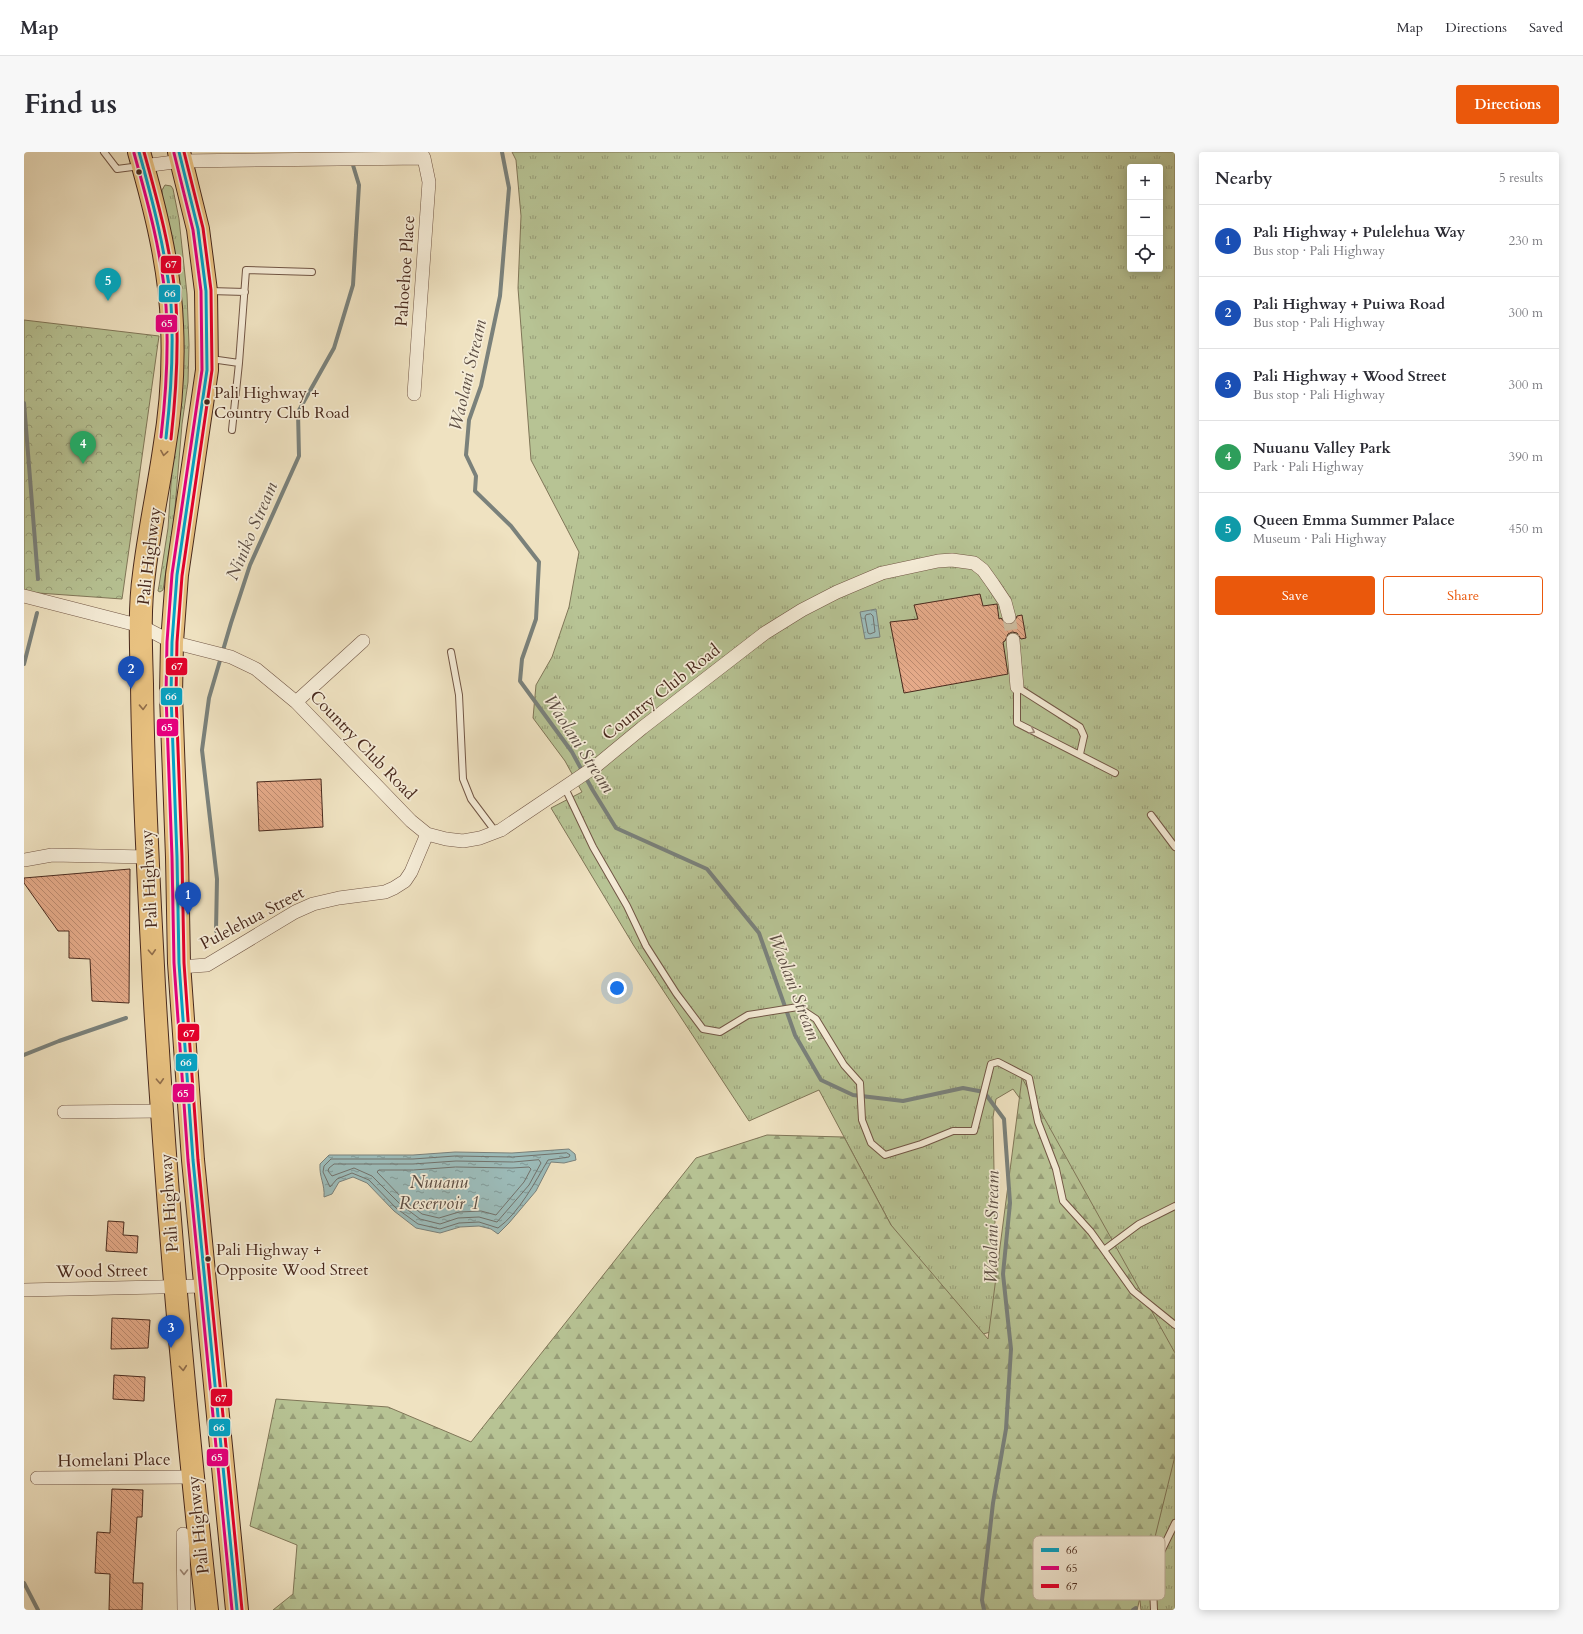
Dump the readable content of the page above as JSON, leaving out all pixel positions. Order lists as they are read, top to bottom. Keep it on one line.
{"streets":{"highway":["Pali Highway"],"street":["Pahoehoe Place","Country Club Road","Pulelehua Street","Wood Street","Homelani Place"]},"crossings":[["Pali Highway","Country Club Road"],["Pali Highway","Pulelehua Street"],["Pali Highway","Wood Street"],["Pali Highway","Homelani Place"],["Country Club Road","Pulelehua Street"]],"water":["Waolani Stream","Niniko Stream","Nuuanu Reservoir 1"],"places":["Pali Highway + Country Club Road","Pali Highway + Opposite Wood Street"],"lines":["transit line 66","transit line 67","transit line 65"],"legend":["66","65","67"],"page":{"header":"Map","nav":["Map","Directions","Saved"],"title":"Find us","buttons":["Directions",["Save","Share"]],"heading":["Nearby","5 results"],"map_buttons":["+","−"],"list":[{"mark":"1","name":"Pali Highway + Pulelehua Way","note":"Bus stop · Pali Highway","value":"230 m"},{"mark":"2","name":"Pali Highway + Puiwa Road","note":"Bus stop · Pali Highway","value":"300 m"},{"mark":"3","name":"Pali Highway + Wood Street","note":"Bus stop · Pali Highway","value":"300 m"},{"mark":"4","name":"Nuuanu Valley Park","note":"Park · Pali Highway","value":"390 m"},{"mark":"5","name":"Queen Emma Summer Palace","note":"Museum · Pali Highway","value":"450 m"}],"pins":["5","4","2","1","3"]}}
